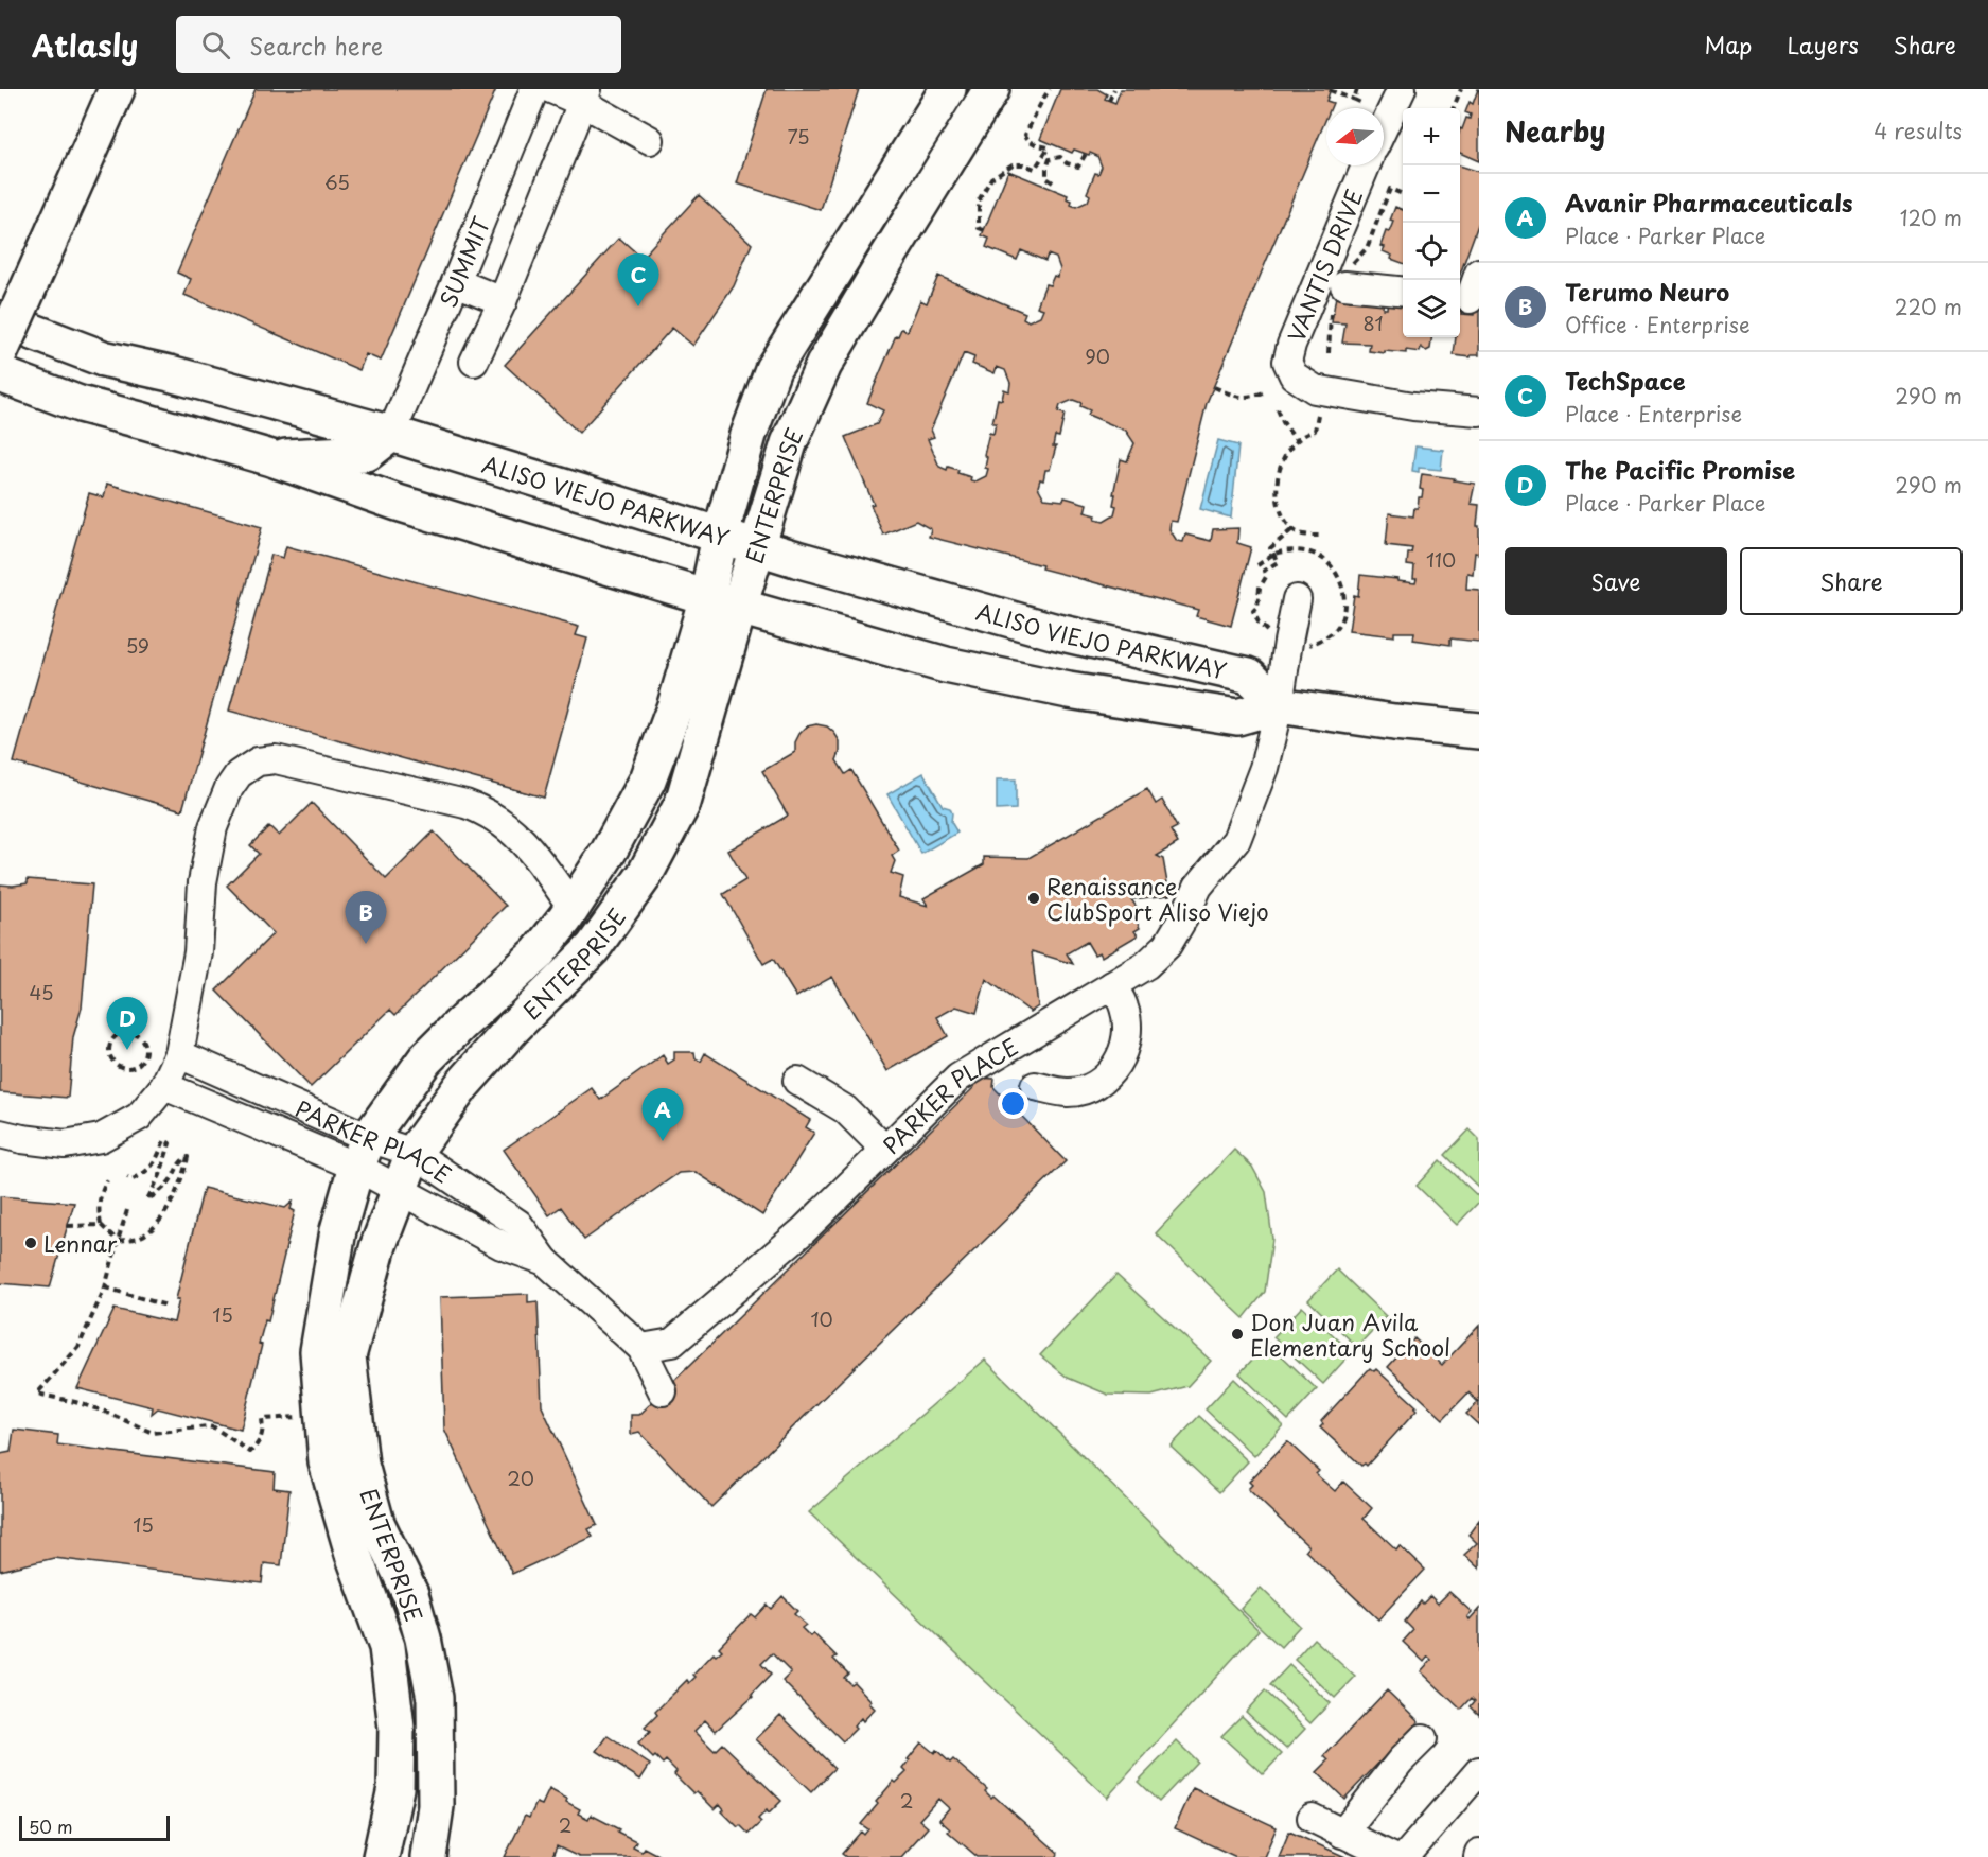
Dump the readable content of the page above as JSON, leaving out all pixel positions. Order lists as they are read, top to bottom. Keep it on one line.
{"streets":{"main road":["ENTERPRISE","ALISO VIEJO PARKWAY"],"street":["SUMMIT","VANTIS DRIVE","PARKER PLACE"]},"crossings":[["SUMMIT","ALISO VIEJO PARKWAY"],["ENTERPRISE","ALISO VIEJO PARKWAY"],["ENTERPRISE","PARKER PLACE"],["ALISO VIEJO PARKWAY","PARKER PLACE"]],"places":["Renaissance ClubSport Aliso Viejo","Lennar","Don Juan Avila Elementary School"],"house_numbers":["75","65","81","90","110","59","45","15","10","20","15","2","2"],"scale_bar":"50 m","north":"left","page":{"header":"Atlasly","search":"Search here","nav":["Map","Layers","Share"],"heading":["Nearby","4 results"],"map_buttons":["+","−"],"list":[{"mark":"A","name":"Avanir Pharmaceuticals","note":"Place · Parker Place","value":"120 m"},{"mark":"B","name":"Terumo Neuro","note":"Office · Enterprise","value":"220 m"},{"mark":"C","name":"TechSpace","note":"Place · Enterprise","value":"290 m"},{"mark":"D","name":"The Pacific Promise","note":"Place · Parker Place","value":"290 m"}],"pins":["C","B","D","A"],"buttons":["Save","Share"],"scale":"50 m"}}
